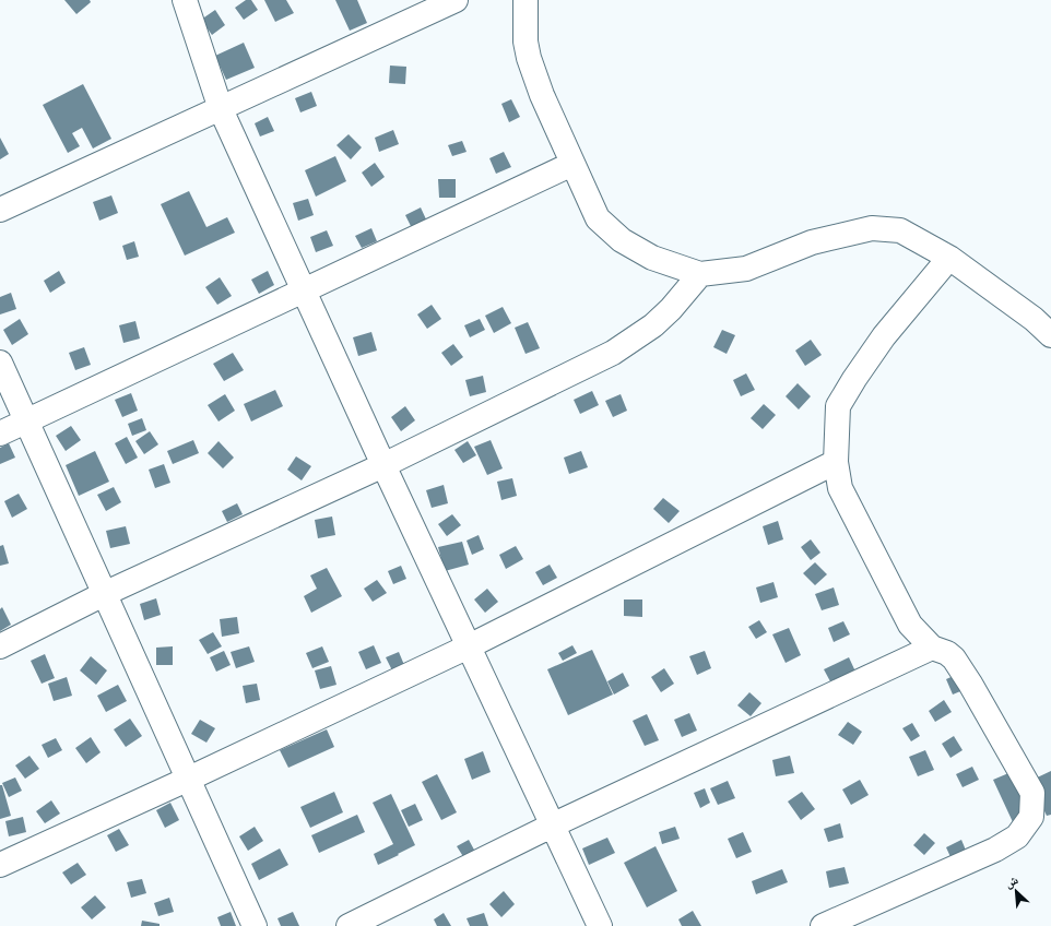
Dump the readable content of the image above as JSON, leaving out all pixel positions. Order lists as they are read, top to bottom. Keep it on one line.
{"north":"top left"}
